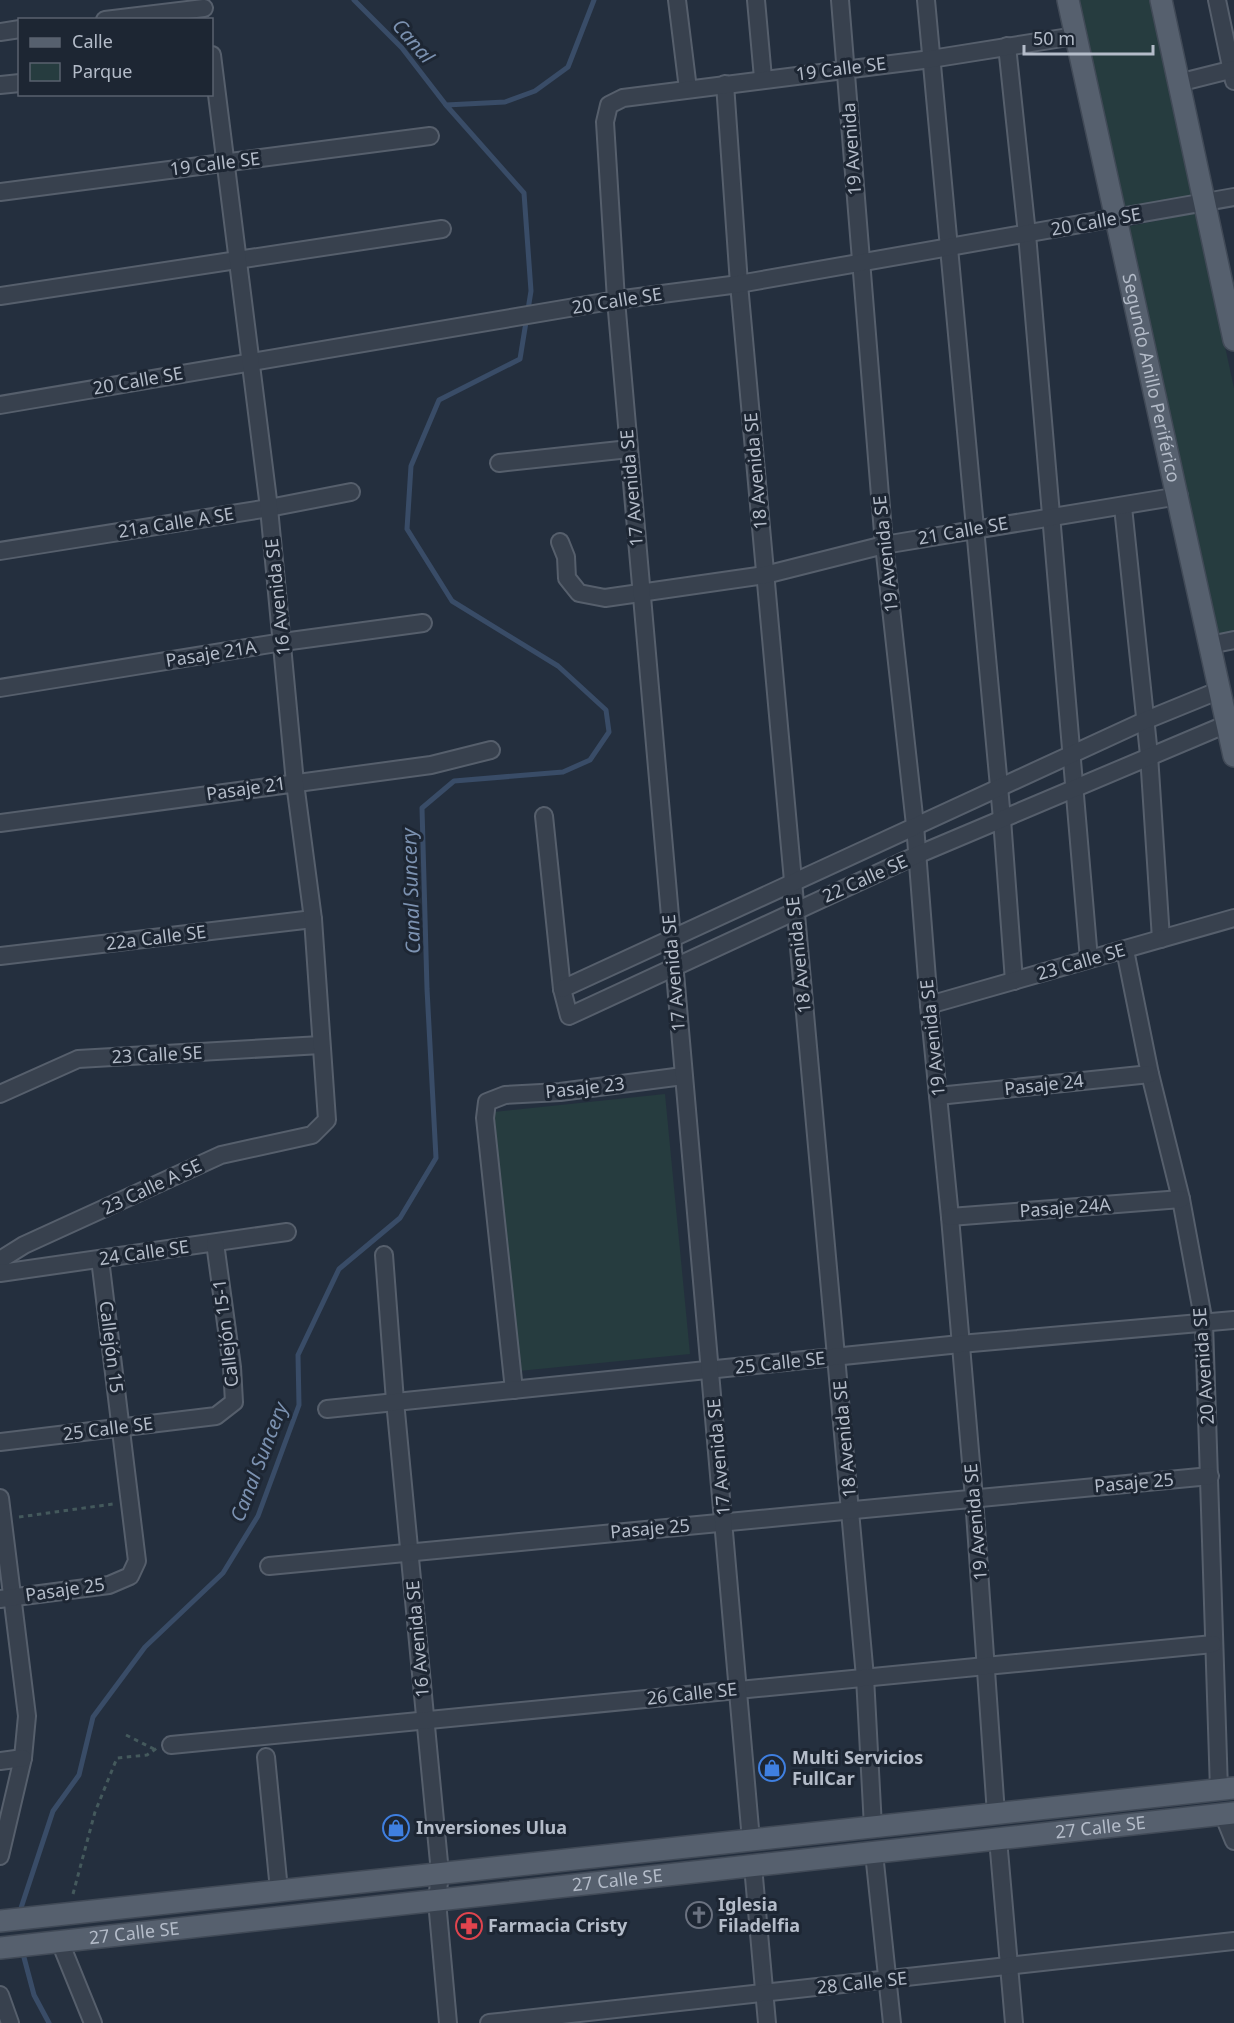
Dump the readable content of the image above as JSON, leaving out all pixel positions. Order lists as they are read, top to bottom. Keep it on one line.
{"streets":{"main road":["Segundo Anillo Periférico","27 Calle SE"],"street":["19 Calle SE","19 Avenida","20 Calle SE","18 Avenida SE","17 Avenida SE","21a Calle A SE","21 Calle SE","19 Avenida SE","16 Avenida SE","Pasaje 21A","Pasaje 21","22 Calle SE","22a Calle SE","23 Calle SE","Pasaje 24","Pasaje 23","23 Calle A SE","Pasaje 24A","24 Calle SE","Callejón 15-1","Callejón 15","25 Calle SE","20 Avenida SE","Pasaje 25","26 Calle SE","28 Calle SE"]},"crossings":[["19 Calle SE","19 Avenida"],["19 Calle SE","Segundo Anillo Periférico"],["19 Calle SE","18 Avenida SE"],["19 Calle SE","17 Avenida SE"],["19 Calle SE","16 Avenida SE"],["19 Avenida","20 Calle SE"],["19 Avenida","19 Avenida SE"],["20 Calle SE","Segundo Anillo Periférico"],["20 Calle SE","18 Avenida SE"],["20 Calle SE","17 Avenida SE"],["20 Calle SE","19 Avenida SE"],["20 Calle SE","16 Avenida SE"],["Segundo Anillo Periférico","21 Calle SE"],["Segundo Anillo Periférico","22 Calle SE"],["18 Avenida SE","21 Calle SE"],["18 Avenida SE","22 Calle SE"],["18 Avenida SE","25 Calle SE"],["18 Avenida SE","Pasaje 25"],["18 Avenida SE","26 Calle SE"],["18 Avenida SE","27 Calle SE"],["17 Avenida SE","21 Calle SE"],["17 Avenida SE","22 Calle SE"],["17 Avenida SE","Pasaje 23"],["17 Avenida SE","25 Calle SE"],["17 Avenida SE","Pasaje 25"],["17 Avenida SE","26 Calle SE"],["17 Avenida SE","27 Calle SE"],["21a Calle A SE","16 Avenida SE"],["21 Calle SE","19 Avenida SE"],["19 Avenida SE","22 Calle SE"],["19 Avenida SE","23 Calle SE"],["19 Avenida SE","Pasaje 24"],["19 Avenida SE","Pasaje 24A"],["19 Avenida SE","25 Calle SE"],["19 Avenida SE","Pasaje 25"],["19 Avenida SE","26 Calle SE"],["19 Avenida SE","27 Calle SE"],["16 Avenida SE","Pasaje 21A"],["16 Avenida SE","Pasaje 21"],["16 Avenida SE","22a Calle SE"],["16 Avenida SE","23 Calle SE"],["16 Avenida SE","23 Calle A SE"],["16 Avenida SE","25 Calle SE"],["16 Avenida SE","Pasaje 25"],["16 Avenida SE","26 Calle SE"],["16 Avenida SE","27 Calle SE"],["23 Calle SE","20 Avenida SE"],["Pasaje 24","20 Avenida SE"],["Pasaje 23","25 Calle SE"],["Pasaje 24A","20 Avenida SE"],["24 Calle SE","Callejón 15-1"],["24 Calle SE","Callejón 15"],["Callejón 15-1","25 Calle SE"],["Callejón 15","25 Calle SE"],["Callejón 15","Pasaje 25"],["25 Calle SE","20 Avenida SE"],["20 Avenida SE","Pasaje 25"],["20 Avenida SE","26 Calle SE"],["20 Avenida SE","27 Calle SE"]],"water":["Canal","Canal Suncery"],"places":{"shop":["Multi Servicios FullCar","Inversiones Ulua"],"church":["Iglesia Filadelfia"],"pharmacy":["Farmacia Cristy"]},"legend":["Calle","Parque"],"scale_bar":"50 m"}
